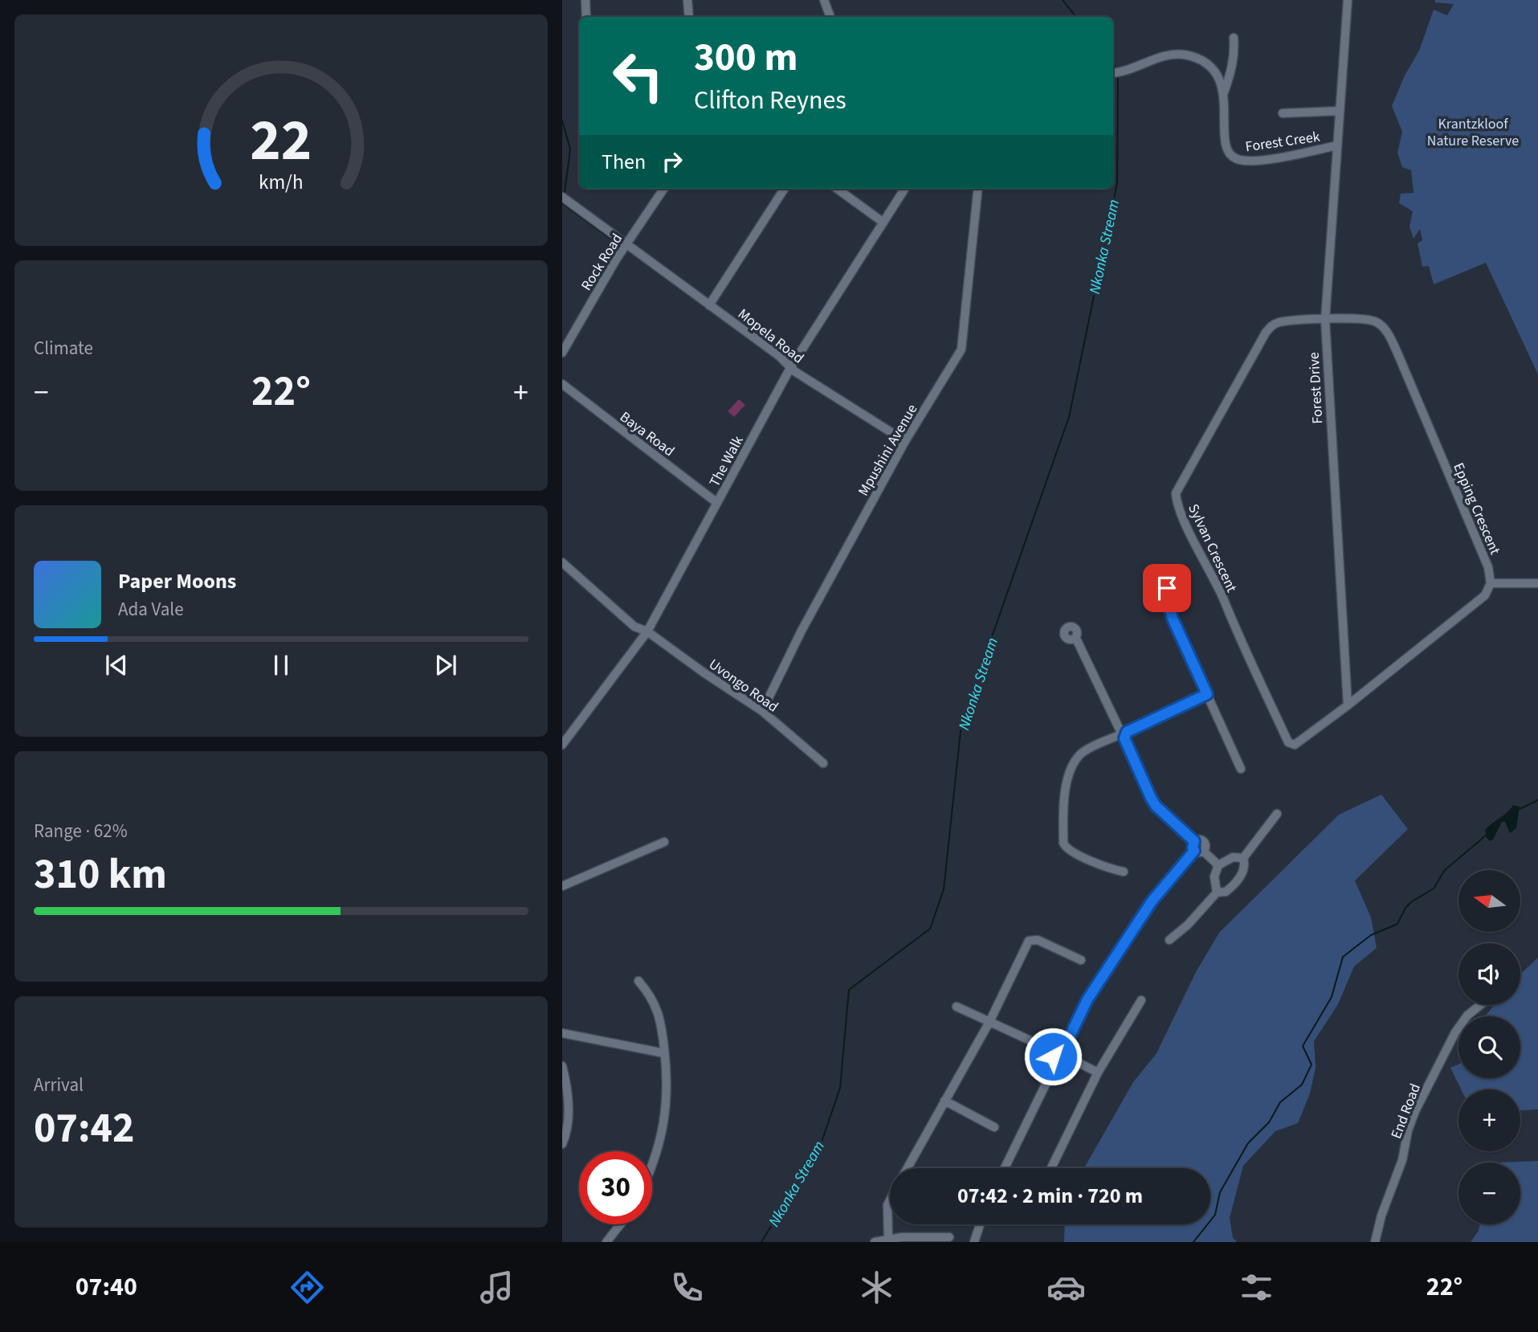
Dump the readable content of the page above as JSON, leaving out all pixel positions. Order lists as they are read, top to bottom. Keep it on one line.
{"streets":{"street":["Forest Creek","Rock Road","Mopela Road","Forest Drive","Baya Road","Mpushini Avenue","The Walk","Epping Crescent","Sylvan Crescent","Uvongo Road","End Road"]},"crossings":[["Forest Creek","Forest Drive"],["Rock Road","Mopela Road"],["Mopela Road","Mpushini Avenue"],["Mopela Road","The Walk"],["Forest Drive","Epping Crescent"],["Forest Drive","Sylvan Crescent"],["Baya Road","The Walk"],["Mpushini Avenue","Uvongo Road"],["The Walk","Uvongo Road"],["Epping Crescent","Sylvan Crescent"]],"water":["Nkonka Stream"],"parks":["Krantzkloof Nature Reserve"],"north":"left","page":{"turn":["300 m","Clifton Reynes"],"then":"Then","tile":["Climate",["Range · 62%","310 km"],["Arrival","07:42"]],"heat":["−","22°","+"],"song":["Paper Moons","Ada Vale"],"map_buttons":["+","−"],"limit":"30","trip":"07:42 · 2 min · 720 m","tabs":["07:40","22°"],"gauge":["22","km/h"]}}
